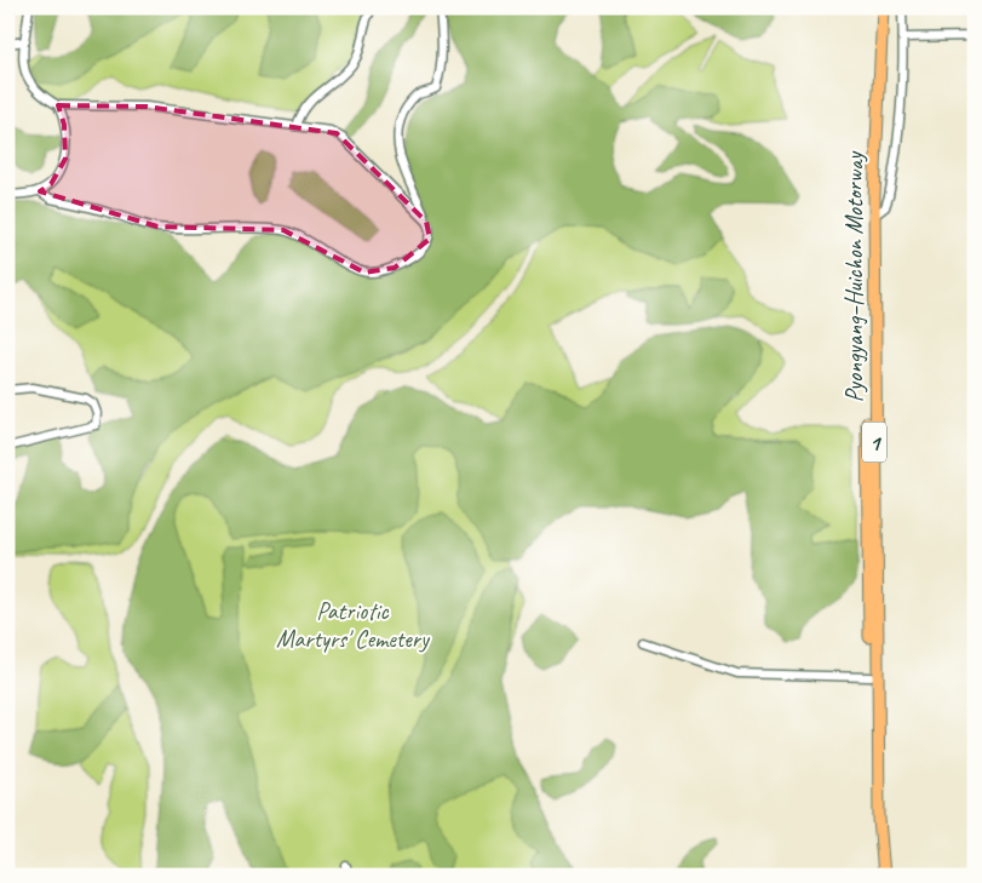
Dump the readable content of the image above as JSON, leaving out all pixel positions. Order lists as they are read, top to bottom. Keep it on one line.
{"streets":{"highway":["Pyongyang–Huichon Motorway","1"]},"parks":["Patriotic Martyrs' Cemetery"]}
